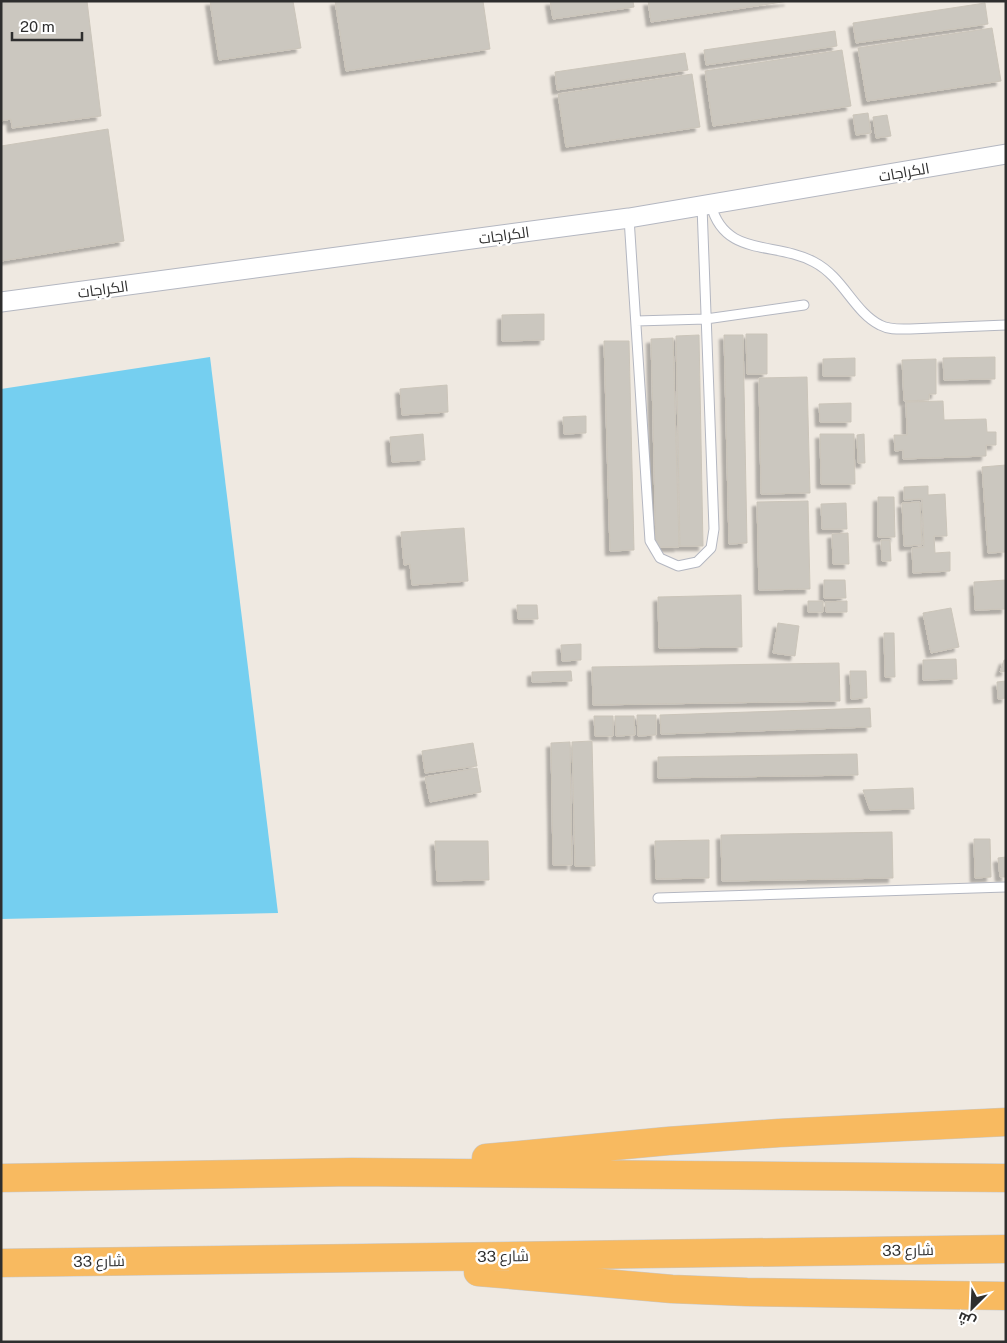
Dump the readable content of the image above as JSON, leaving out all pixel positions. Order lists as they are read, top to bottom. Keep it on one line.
{"streets":{"highway":["شارع 33"],"street":["الكراجات"]},"scale_bar":"20 m","north":"bottom left"}
